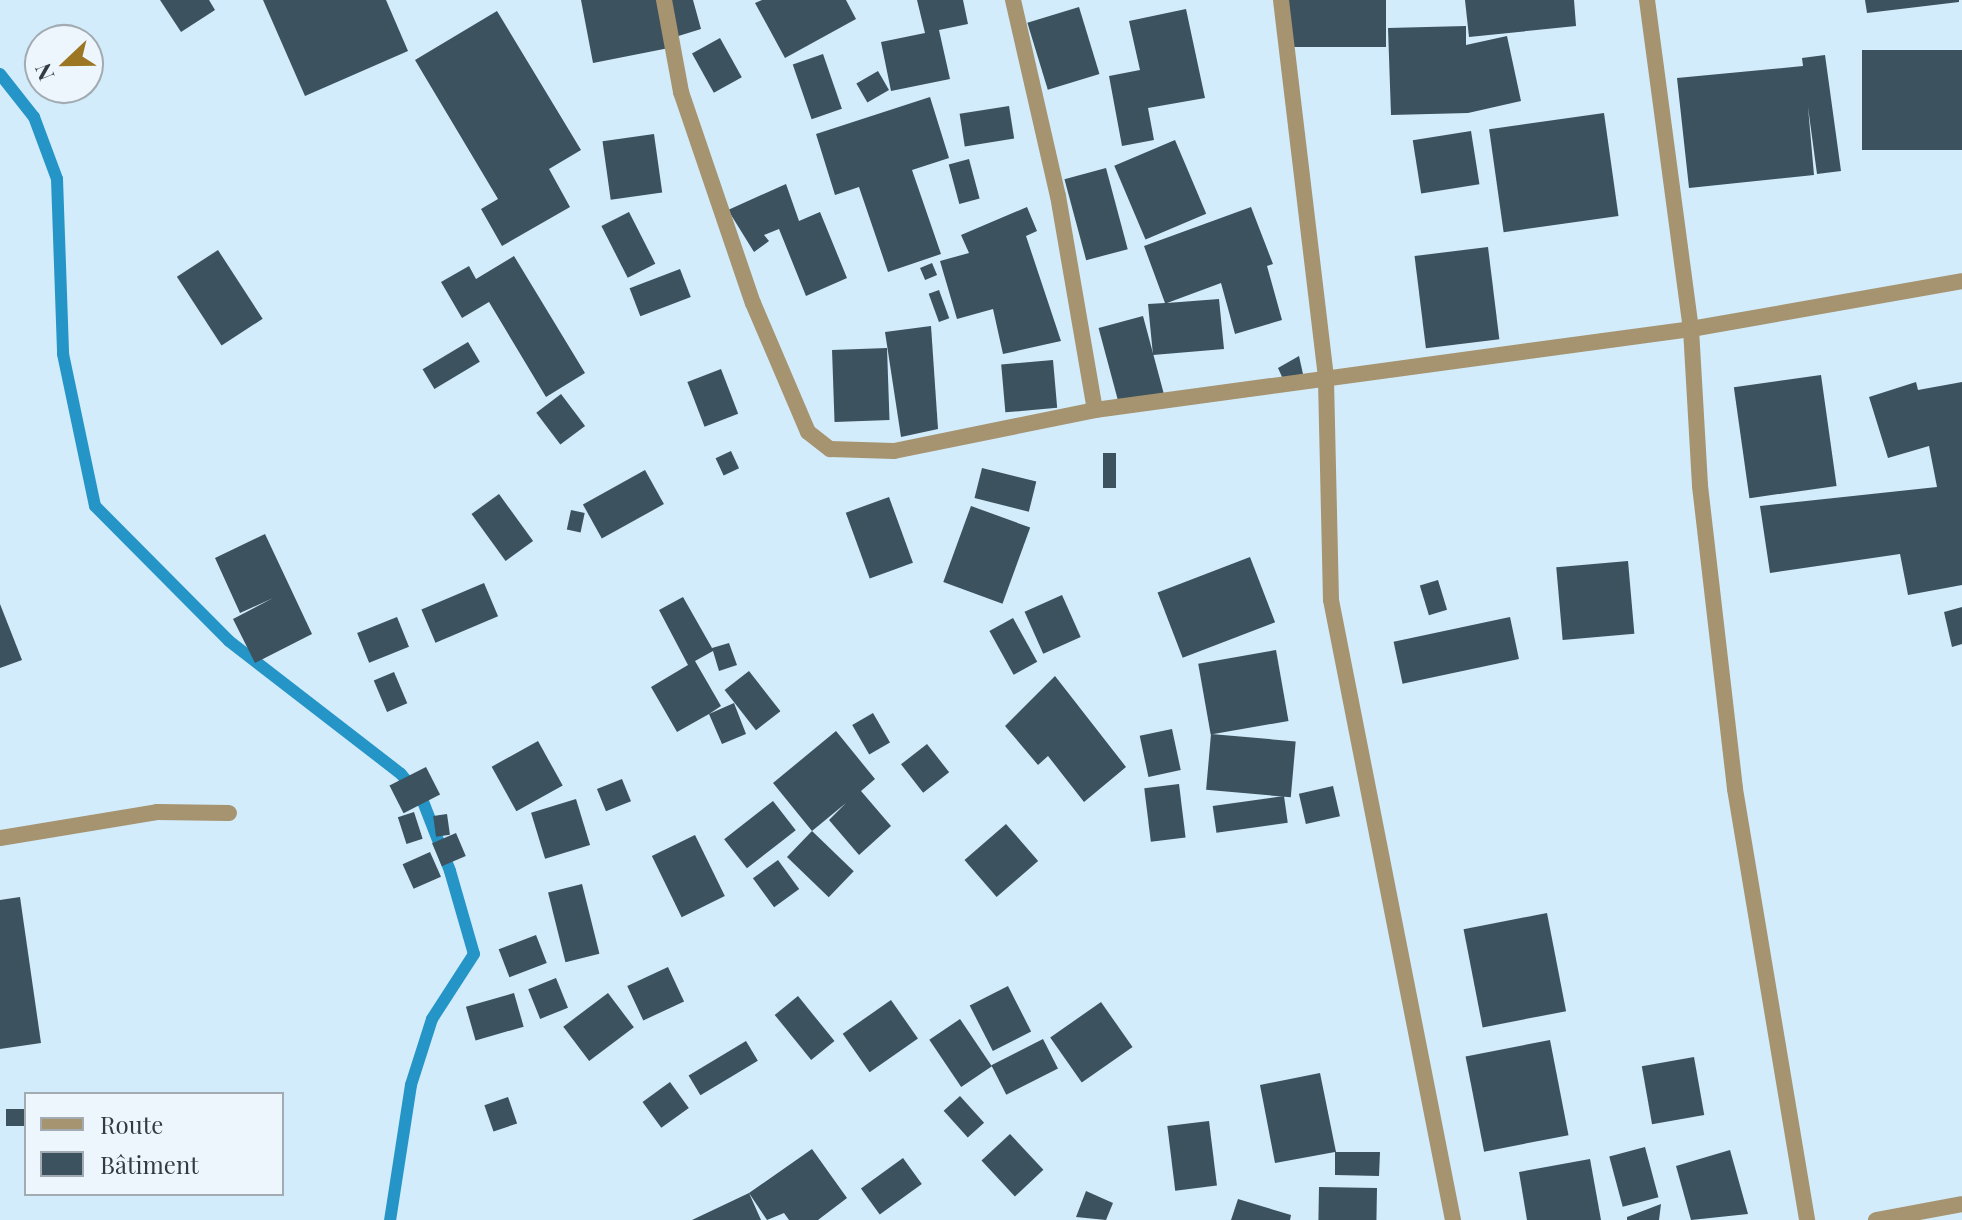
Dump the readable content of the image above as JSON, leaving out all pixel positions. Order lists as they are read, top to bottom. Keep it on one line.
{"legend":["Route","Bâtiment"],"north":"left"}
